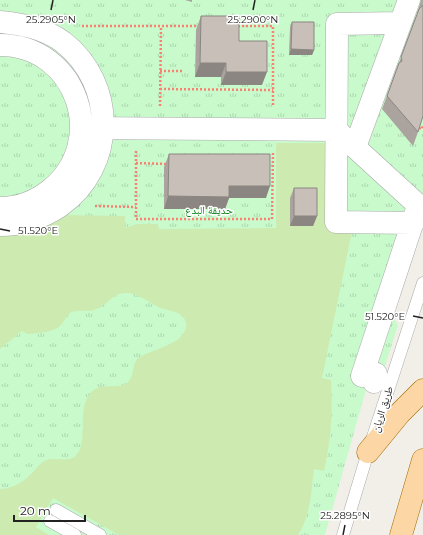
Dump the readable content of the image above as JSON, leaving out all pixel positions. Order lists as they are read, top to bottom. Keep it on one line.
{"streets":{"lane":["طريق الريان"]},"parks":["حديقة البدع"],"scale_bar":"20 m","coordinates":["25.2905°N","25.2900°N","51.520°E","25.2895°N"]}
